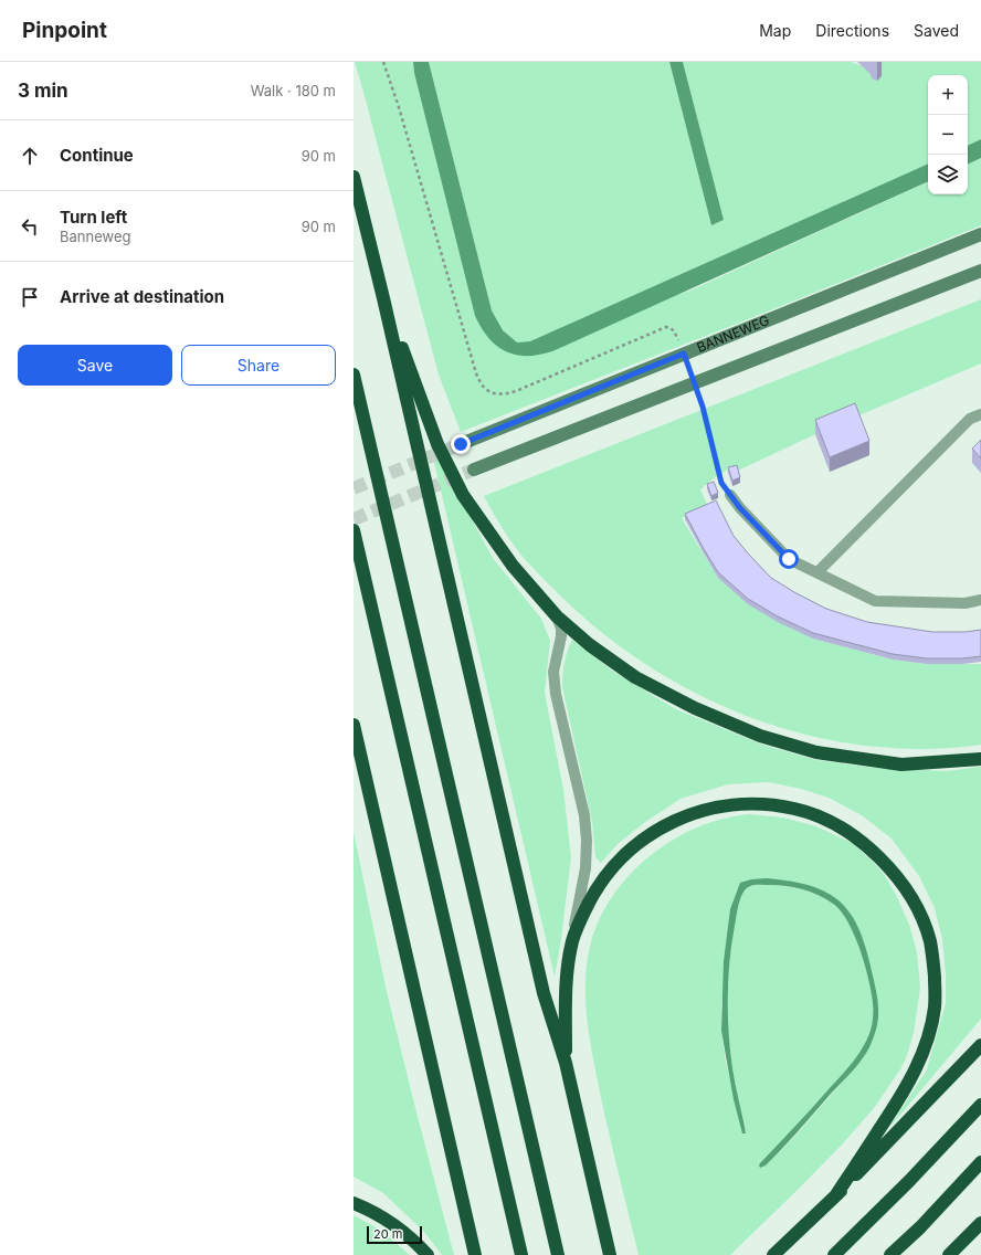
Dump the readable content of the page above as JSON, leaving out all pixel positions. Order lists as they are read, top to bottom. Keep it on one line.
{"streets":{"main road":["BANNEWEG"]},"scale_bar":"20 m","page":{"header":"Pinpoint","nav":["Map","Directions","Saved"],"heading":["3 min","Walk · 180 m"],"map_buttons":["+","−"],"list":[["Continue","90 m"],["Turn left","Banneweg","90 m"],"Arrive at destination"],"buttons":["Save","Share"],"scale":"20 m"}}
